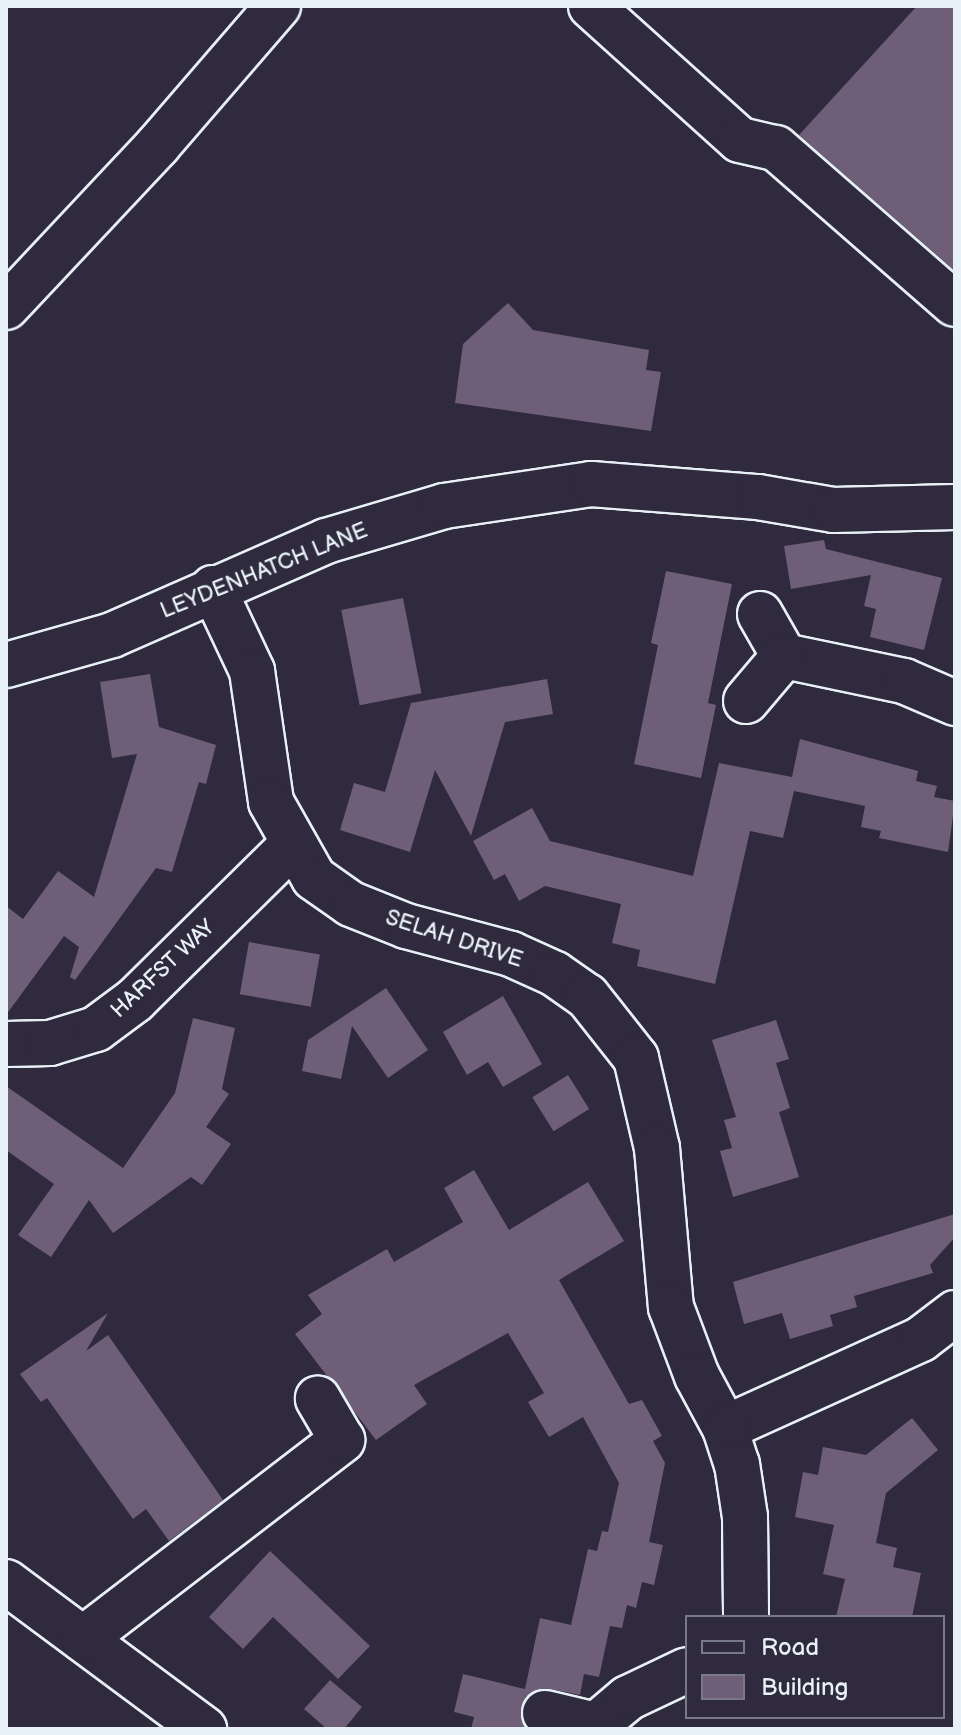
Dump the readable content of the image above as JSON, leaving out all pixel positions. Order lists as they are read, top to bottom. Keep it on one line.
{"streets":{"street":["LEYDENHATCH LANE","SELAH DRIVE","HARFST WAY"]},"crossings":[["LEYDENHATCH LANE","SELAH DRIVE"],["SELAH DRIVE","HARFST WAY"]],"legend":["Road","Building"]}
